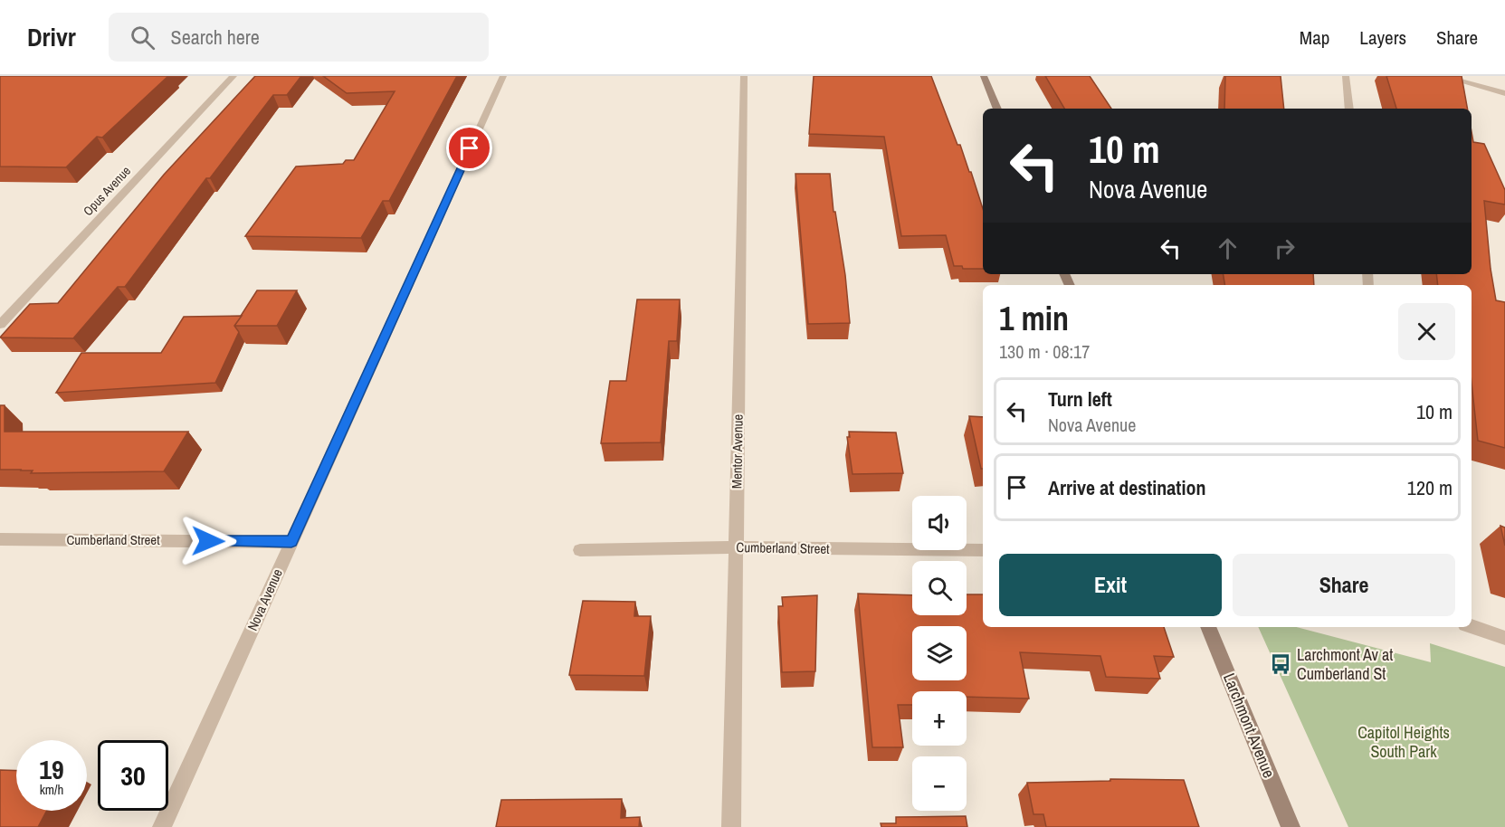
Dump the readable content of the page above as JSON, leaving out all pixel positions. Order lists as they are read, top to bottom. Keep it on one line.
{"streets":{"street":["Opus Avenue","Mentor Avenue","Cumberland Street","Nova Avenue","Larchmont Avenue"]},"crossings":[["Mentor Avenue","Cumberland Street"],["Cumberland Street","Nova Avenue"]],"parks":["Capitol Heights South Park"],"places":{"bus stop":["Larchmont Av at Cumberland St"]},"page":{"header":"Drivr","search":"Search here","nav":["Map","Layers","Share"],"turn":["10 m","Nova Avenue"],"heading":["1 min","130 m · 08:17"],"list":[{"name":"Turn left","note":"Nova Avenue","value":"10 m"},{"name":"Arrive at destination","value":"120 m"}],"map_buttons":["+","−"],"buttons":["Exit","Share"],"speed":"19 km/h","limit":"30"}}
